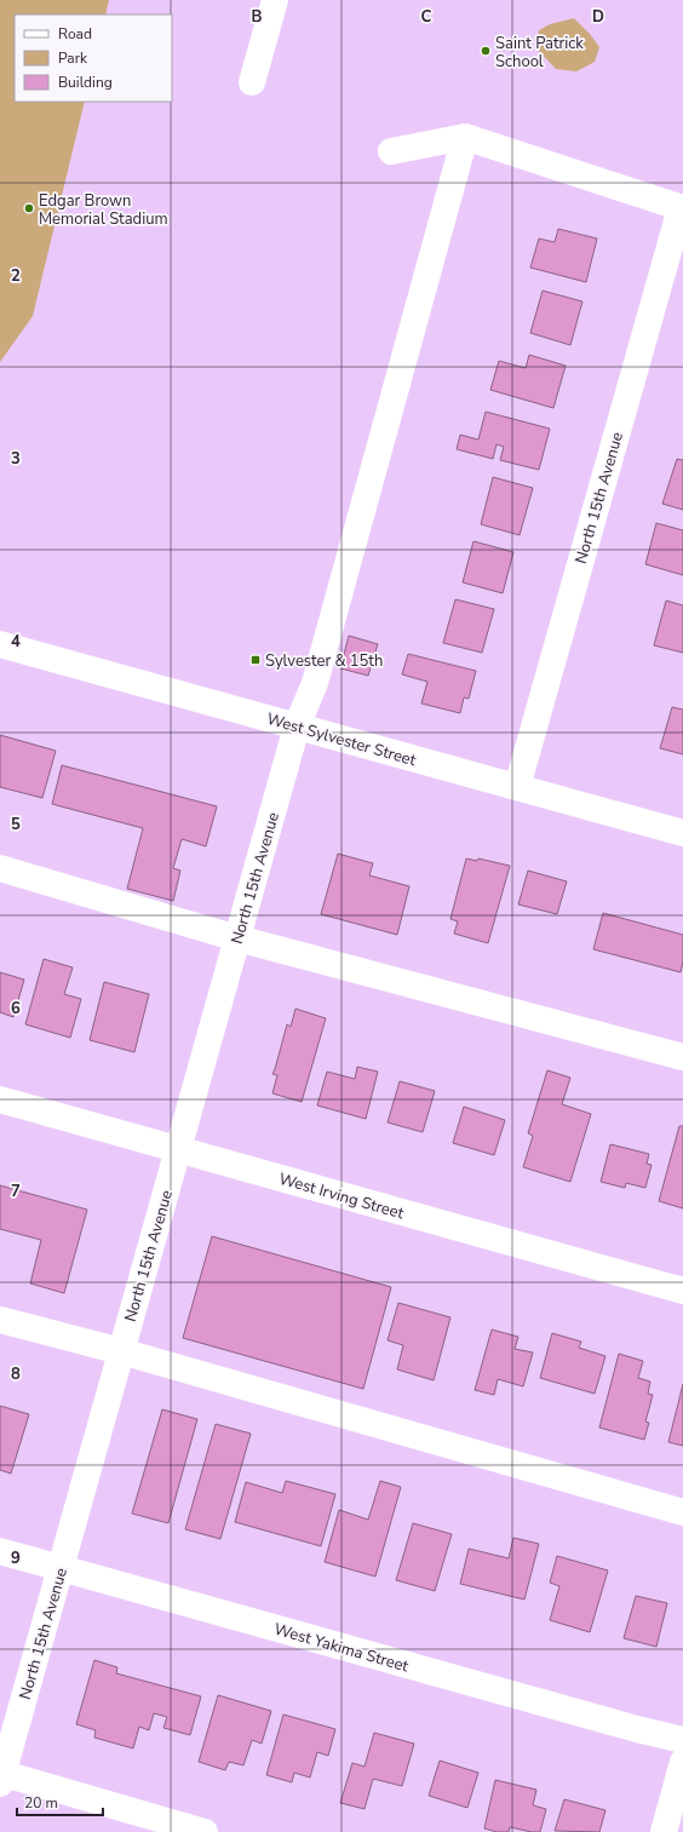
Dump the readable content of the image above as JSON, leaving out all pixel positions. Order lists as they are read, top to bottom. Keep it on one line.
{"streets":{"street":["North 15th Avenue","West Sylvester Street","West Irving Street","West Yakima Street"]},"crossings":[["North 15th Avenue","West Sylvester Street"],["North 15th Avenue","West Irving Street"],["North 15th Avenue","West Yakima Street"]],"places":{"other":["Saint Patrick School","Edgar Brown Memorial Stadium"],"transit":["Sylvester & 15th"]},"legend":["Road","Park","Building"],"scale_bar":"20 m","grid":{"columns":["B","C","D"],"rows":["2","3","4","5","6","7","8","9"]}}
